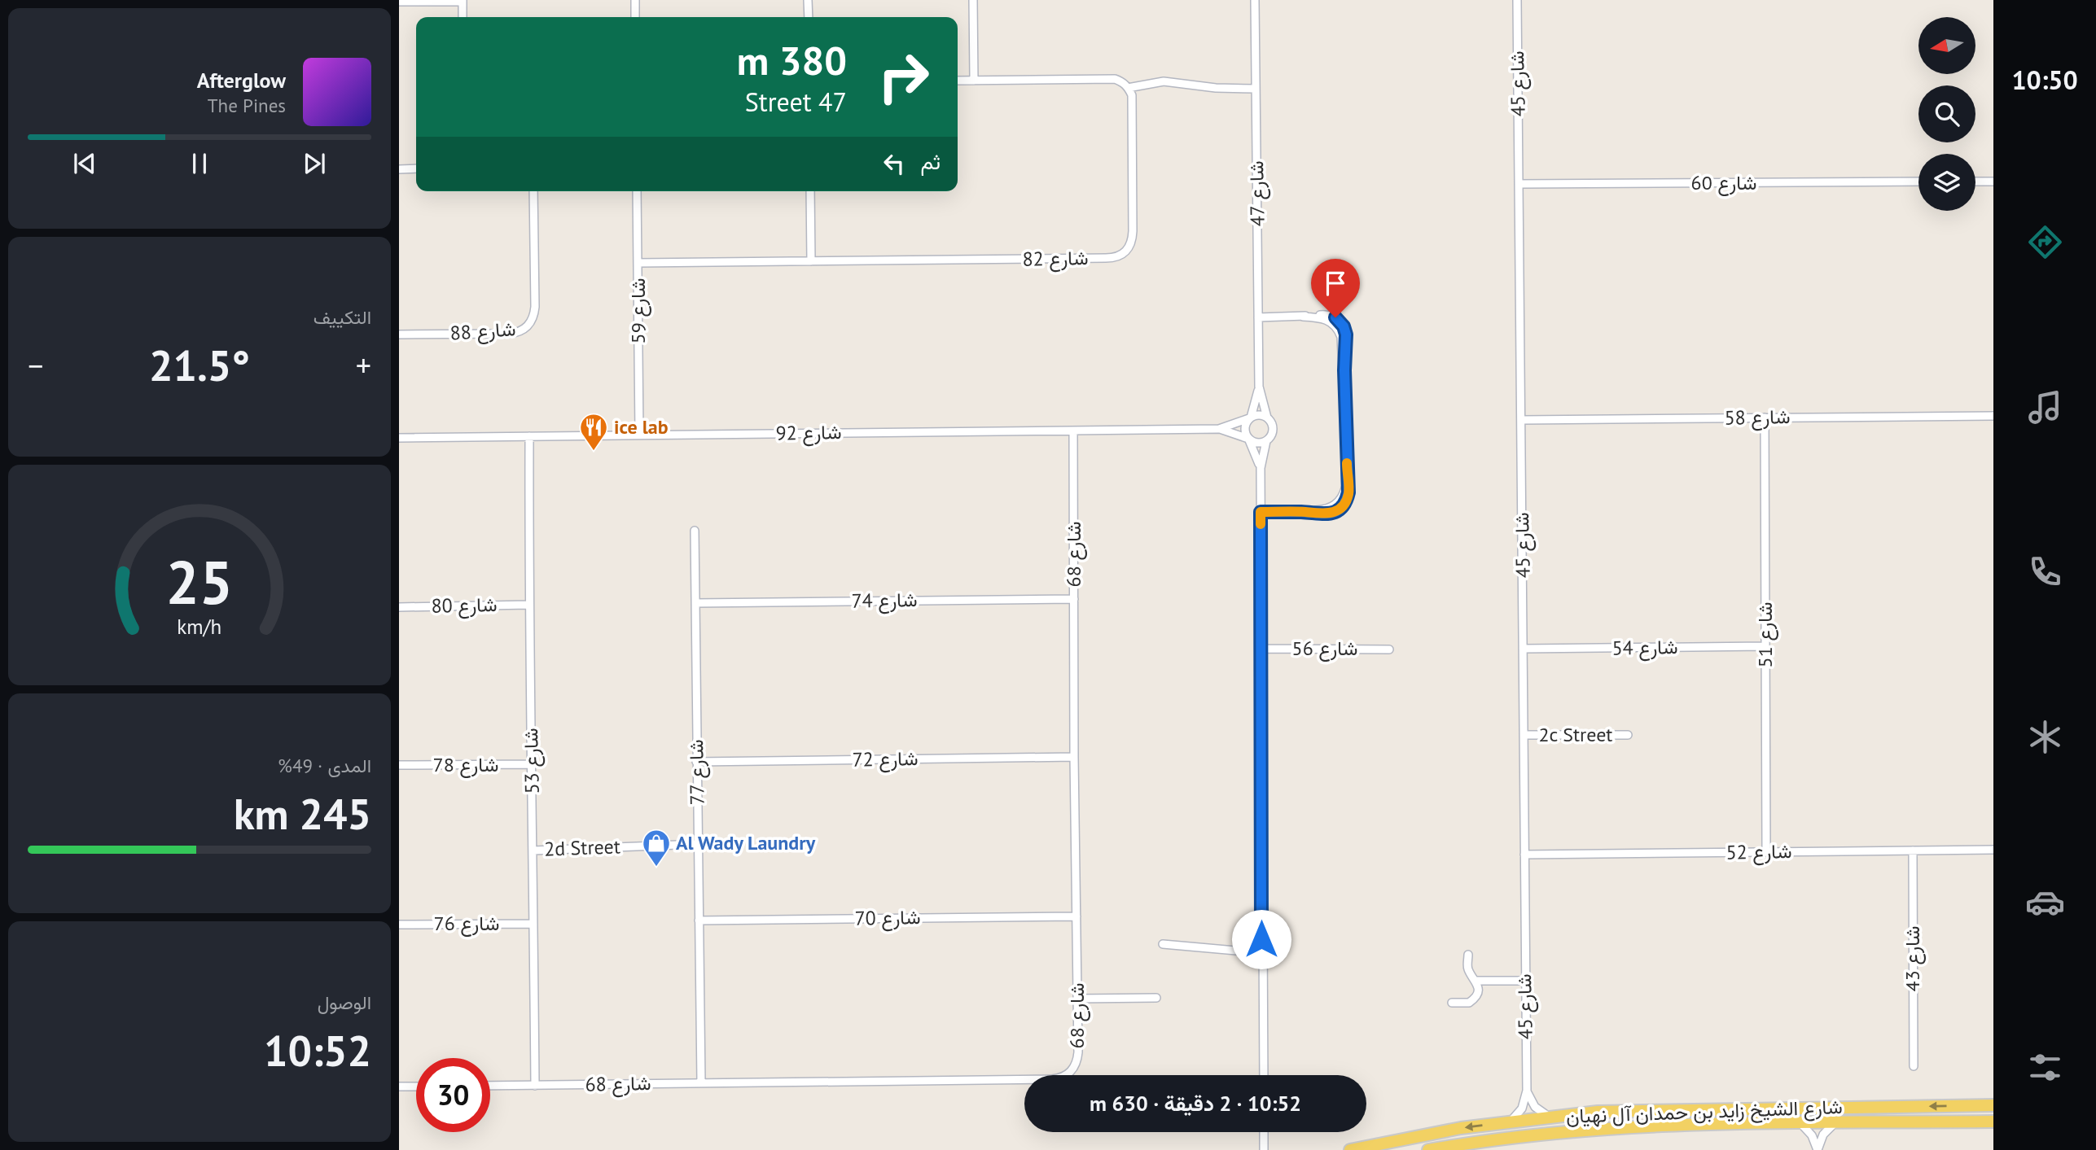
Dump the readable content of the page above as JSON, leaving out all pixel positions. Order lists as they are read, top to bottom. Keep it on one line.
{"streets":{"main road":["شارع الشيخ زايد بن حمدان آل نهيان"],"street":["شارع 45","شارع 60","شارع 47","شارع 82","شارع 59","شارع 88","شارع 58","شارع 92","شارع 68","شارع 74","شارع 80","شارع 51","شارع 54","شارع 56","2c Street","شارع 72","شارع 53","شارع 78","شارع 77","2d Street","شارع 52","شارع 70","شارع 76","شارع 43"]},"crossings":[["شارع 45","شارع 60"],["شارع 45","شارع 58"],["شارع 45","شارع 54"],["شارع 45","2c Street"],["شارع 45","شارع 52"],["شارع 45","شارع الشيخ زايد بن حمدان آل نهيان"],["شارع 47","شارع 92"],["شارع 82","شارع 59"],["شارع 59","شارع 92"],["شارع 58","شارع 51"],["شارع 92","شارع 68"],["شارع 92","شارع 53"],["شارع 68","شارع 74"],["شارع 68","شارع 72"],["شارع 68","شارع 53"],["شارع 68","شارع 77"],["شارع 68","شارع 70"],["شارع 74","شارع 77"],["شارع 80","شارع 53"],["شارع 51","شارع 54"],["شارع 51","شارع 52"],["شارع 72","شارع 77"],["شارع 53","شارع 78"],["شارع 53","2d Street"],["شارع 53","شارع 76"],["شارع 77","2d Street"],["شارع 77","شارع 70"],["شارع 52","شارع 43"]],"places":{"restaurant":["ice lab"],"shop":["Al Wady Laundry"]},"north":"left","page":{"tabs":"10:50","turn":["380 m","47 Street"],"song":["Afterglow","The Pines"],"then":"ثم","tile":["التكييف",["المدى · 49%","245 km"],["الوصول","10:52"]],"heat":["−","21.5°","+"],"limit":"30","trip":"10:52 · 2 دقيقة · 630 m","gauge":["25","km/h"]}}
